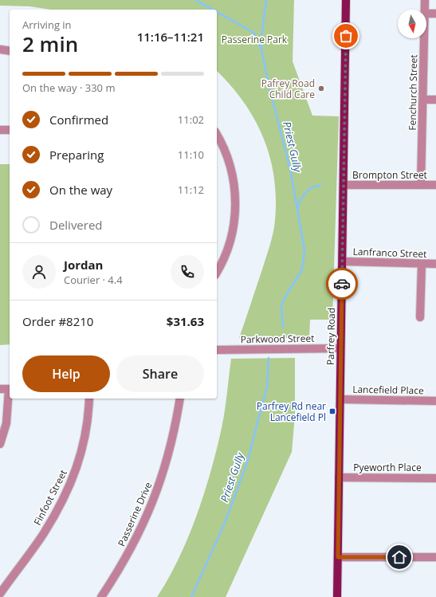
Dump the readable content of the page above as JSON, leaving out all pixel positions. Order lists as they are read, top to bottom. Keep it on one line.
{"streets":{"main road":["Parfrey Road"],"street":["Fenchurch Street","Brompton Street","Lanfranco Street","Parkwood Street","Lancefield Place","Pyeworth Place","Finfoot Street","Passerine Drive"]},"crossings":[["Fenchurch Street","Brompton Street"],["Brompton Street","Parfrey Road"],["Lanfranco Street","Parfrey Road"],["Parfrey Road","Parkwood Street"],["Parfrey Road","Lancefield Place"],["Parfrey Road","Pyeworth Place"]],"water":["Priest Gully"],"parks":["Passerine Park"],"places":{"other":["Pafrey Road Child Care"],"transit":["Parfrey Rd near Lancefield Pl"]},"north":"bottom","page":{"heading":["2 min","Arriving in","11:16–11:21"],"panel":["Jordan","Courier · 4.4","Order #8210","$31.63"],"bar":"On the way · 330 m","list":[["Confirmed","11:02"],["Preparing","11:10"],["On the way","11:12"],"Delivered"],"buttons":["Help","Share"]}}
